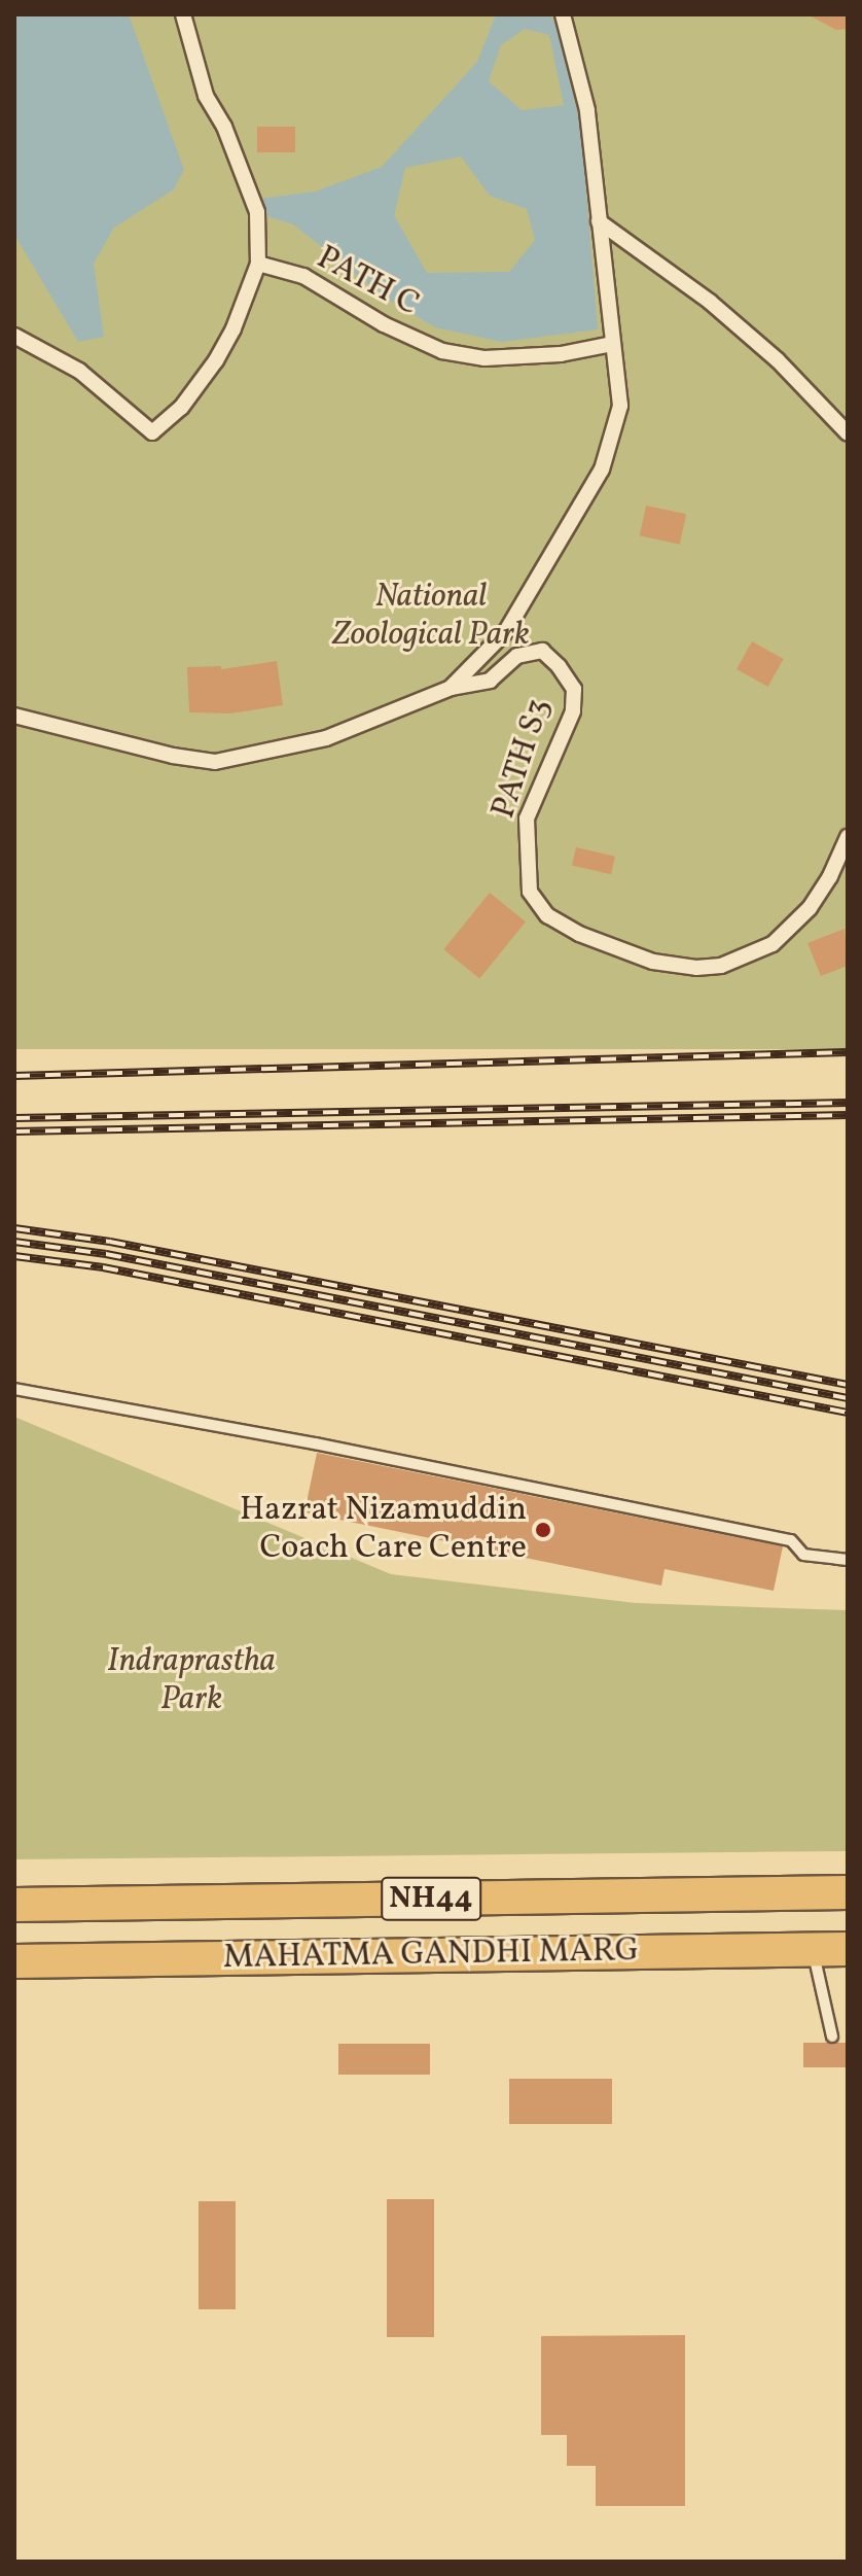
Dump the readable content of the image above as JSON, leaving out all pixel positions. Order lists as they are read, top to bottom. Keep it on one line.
{"streets":{"highway":["NH44","MAHATMA GANDHI MARG"],"street":["PATH C","PATH S3"]},"parks":["National Zoological Park","Indraprastha Park"],"places":["Hazrat Nizamuddin Coach Care Centre"]}
